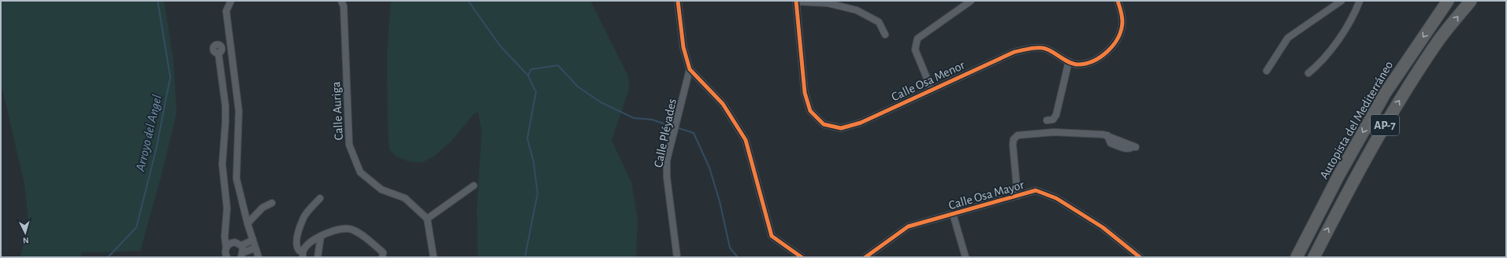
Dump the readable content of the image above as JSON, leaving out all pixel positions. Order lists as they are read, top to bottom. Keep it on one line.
{"streets":{"highway":["Autopista del Mediterráneo","AP-7"],"street":["Calle Osa Menor","Calle Auriga","Calle Pléyades","Calle Osa Mayor"]},"water":["Arroyo del Angel"],"north":"bottom"}
